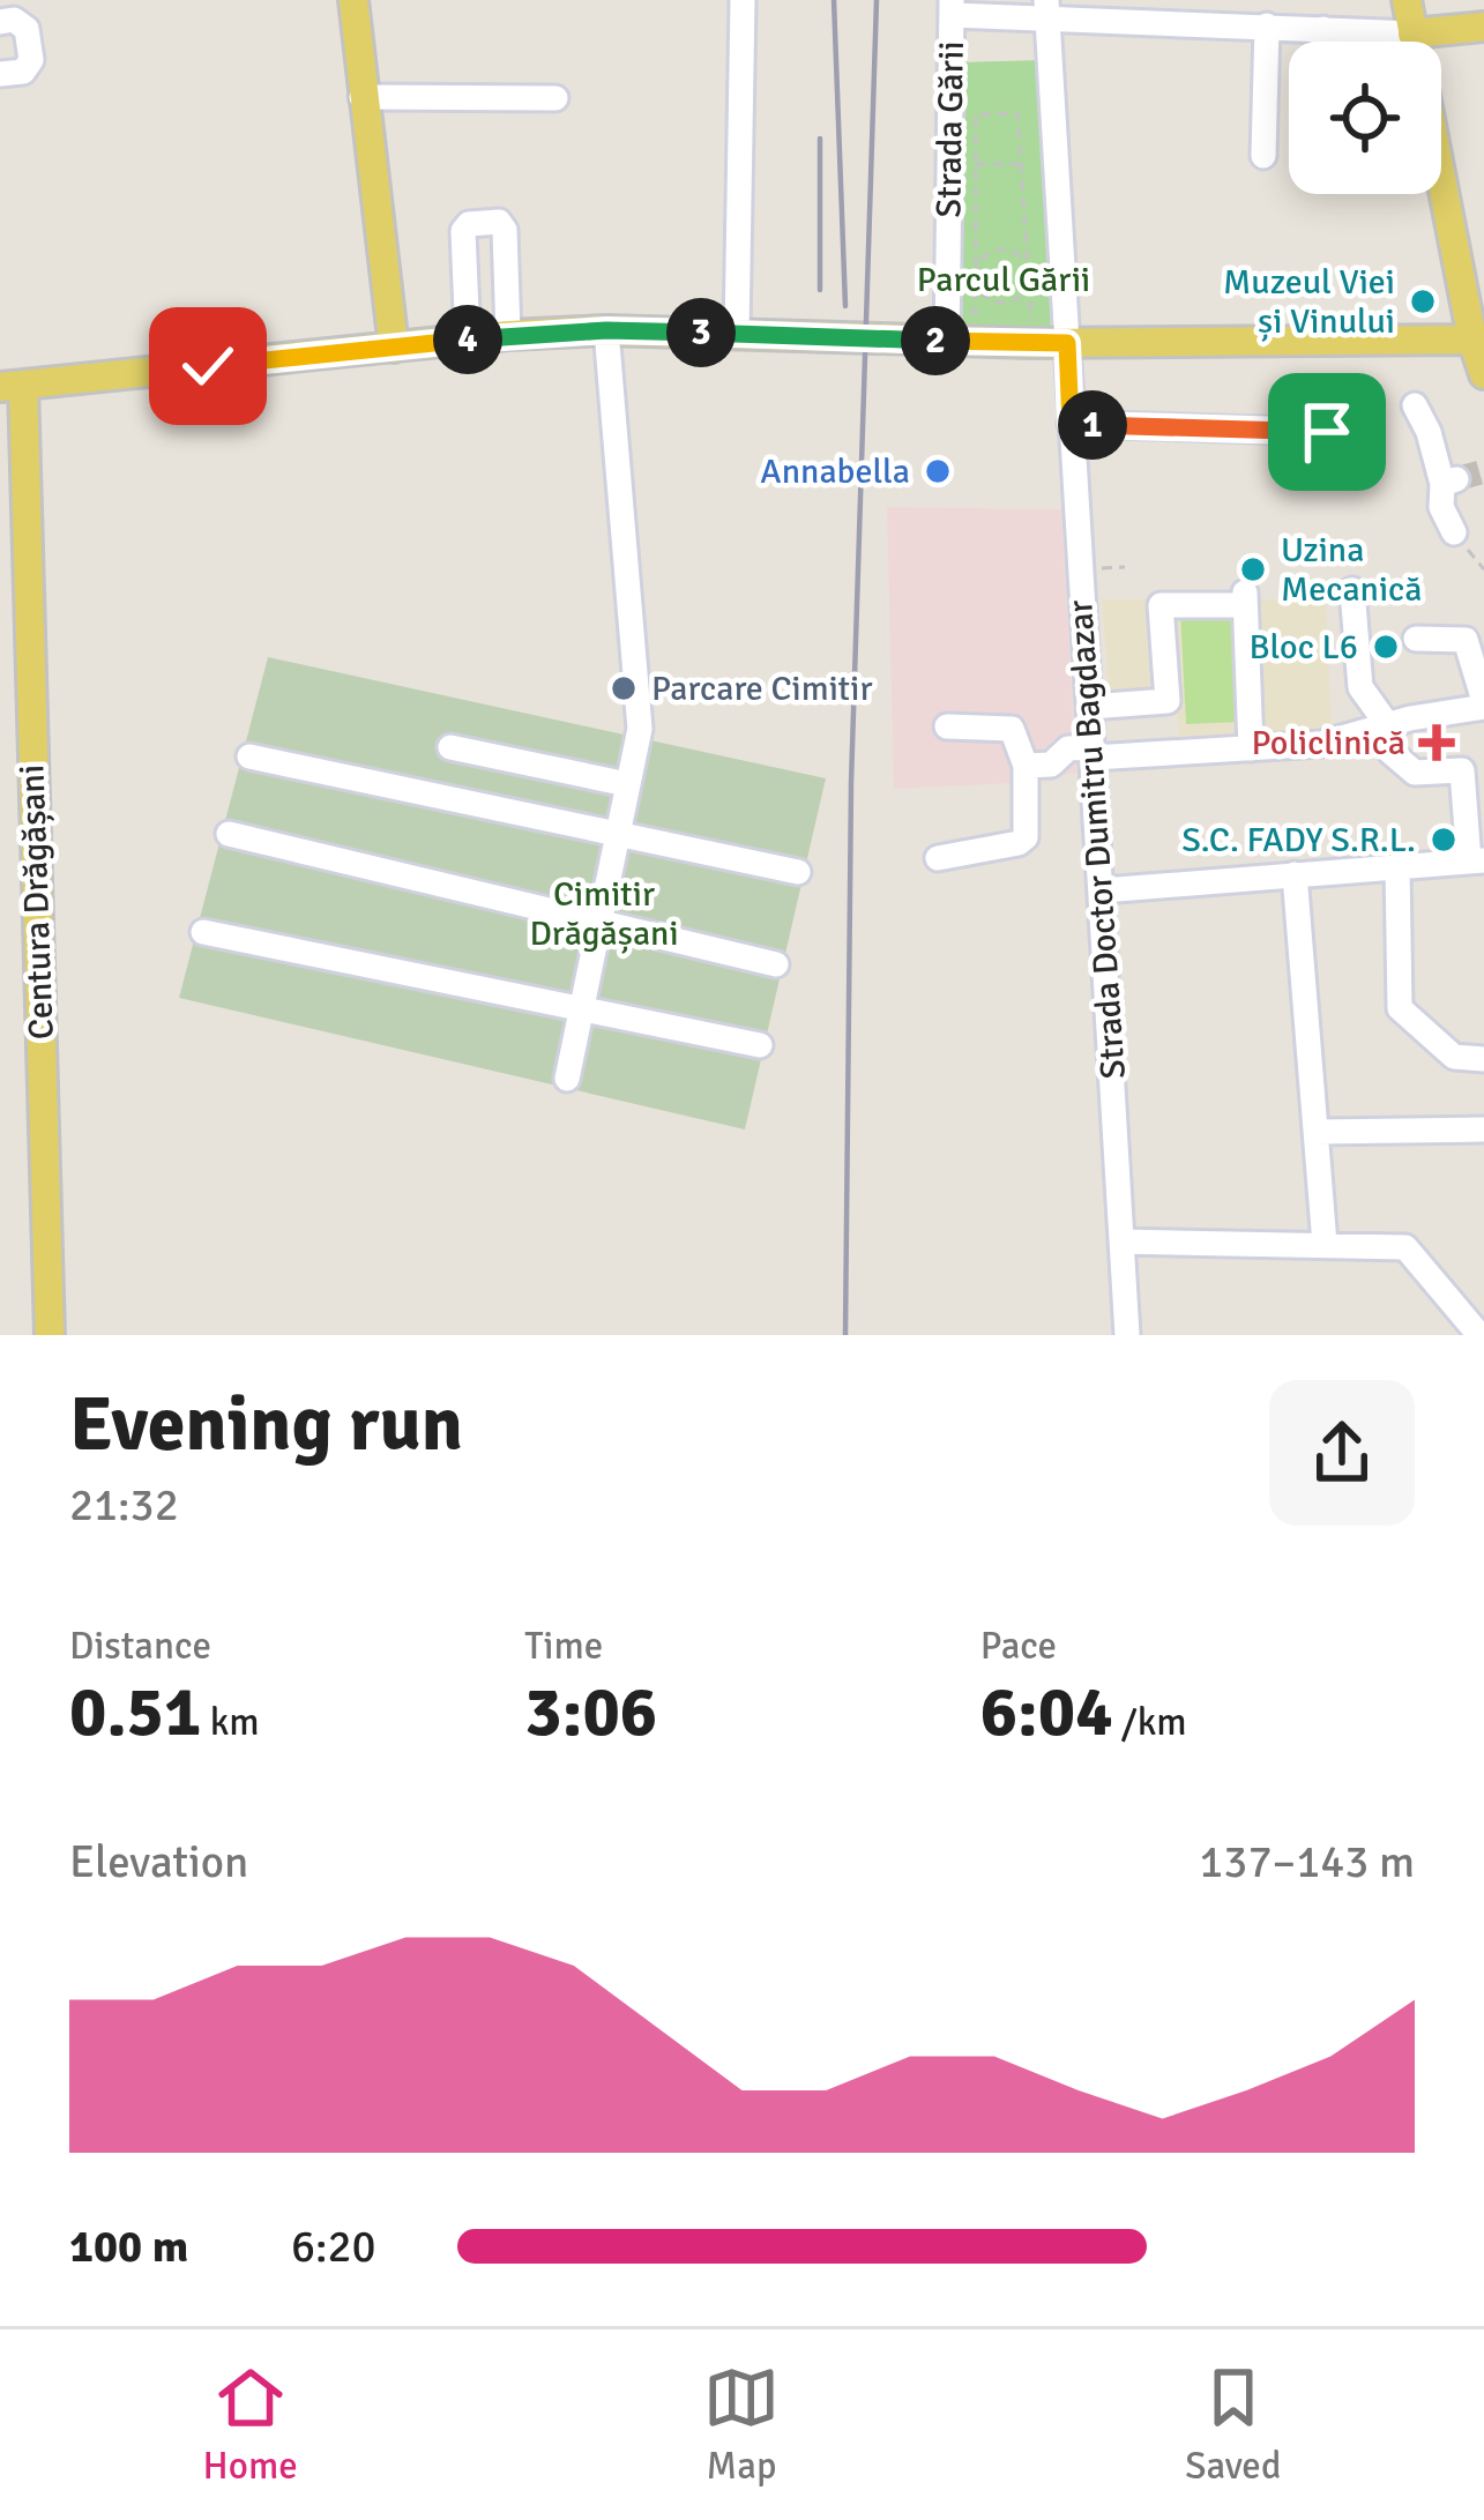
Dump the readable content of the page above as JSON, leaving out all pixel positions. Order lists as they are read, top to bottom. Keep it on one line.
{"streets":{"main road":["Centura Drăgășani"],"street":["Strada Gării","Strada Doctor Dumitru Bagdazar"]},"parks":["Parcul Gării","Cimitir Drăgășani"],"places":{"other":["Muzeul Viei și Vinului","Annabella","Uzina Mecanică","Bloc L6","Parcare Cimitir","S.C. FADY S.R.L."],"health":["Policlinică"]},"page":{"pins":["3","4","2","1"],"heading":["Evening run","21:32"],"stats":[["Distance","0.51 km"],["Time","3:06"],["Pace","6:04 /km"]],"chart":["Elevation","137–143 m"],"list":[{"name":"100 m","note":"6:20"}],"tabs":["Home","Map","Saved"]}}
